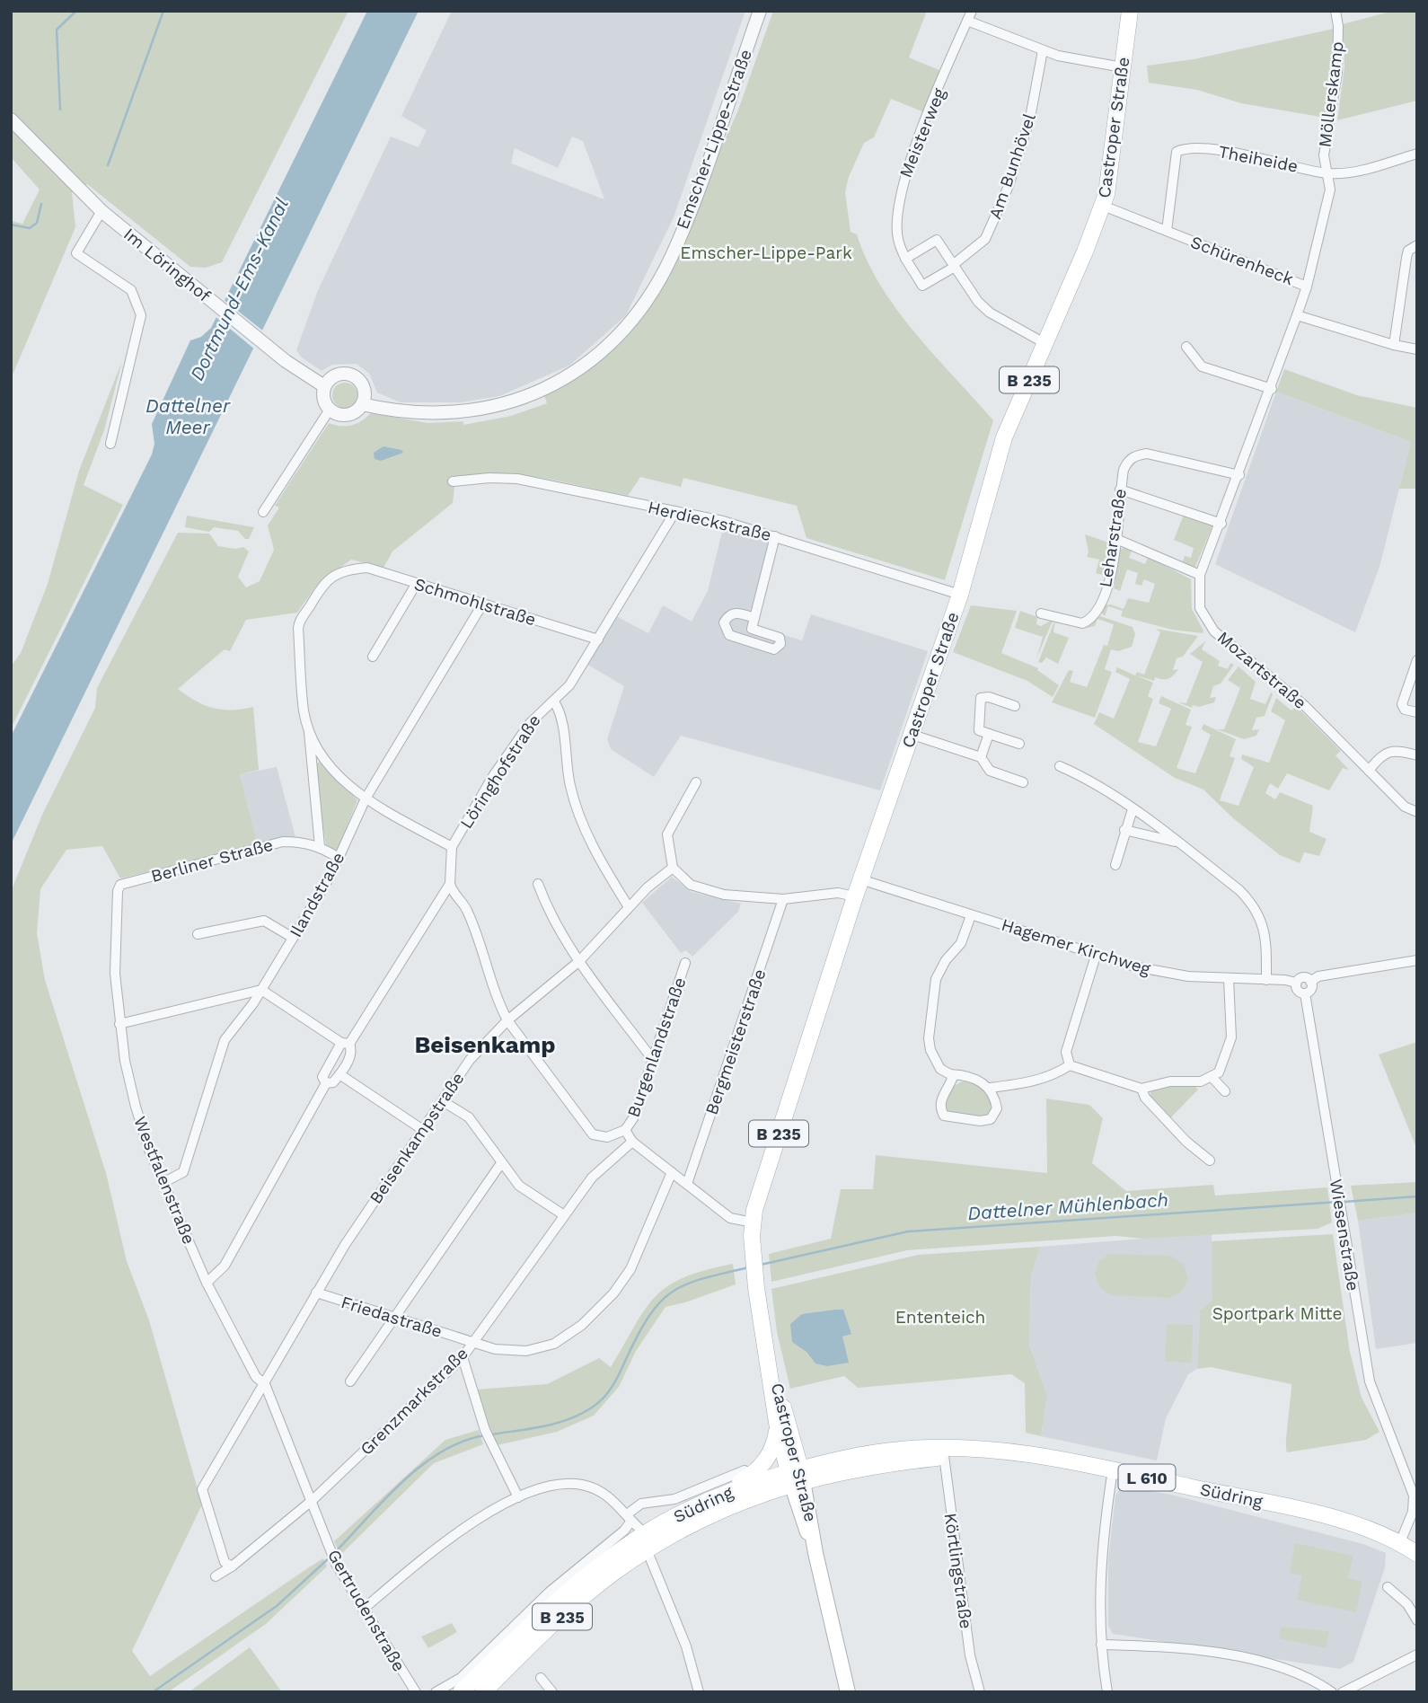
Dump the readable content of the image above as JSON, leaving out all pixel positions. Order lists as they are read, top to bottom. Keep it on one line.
{"streets":{"main road":["Castroper Straße","B 235","L 610","Südring"],"street":["Möllerskamp","Meisterweg","Emscher-Lippe-Straße","Theiheide","Am Bunhövel","Schürenheck","Im Löringhof","Herdieckstraße","Leharstraße","Schmohlstraße","Mozartstraße","Löringhofstraße","Berliner Straße","Ilandstraße","Hagemer Kirchweg","Bergmeisterstraße","Burgenlandstraße","Beisenkampstraße","Westfalenstraße","Wiesenstraße","Friedastraße","Grenzmarkstraße","Körtlingstraße","Gertrudenstraße"]},"crossings":[["Möllerskamp","Theiheide"],["Möllerskamp","Schürenheck"],["Castroper Straße","Schürenheck"],["Castroper Straße","B 235"],["Castroper Straße","Herdieckstraße"],["Castroper Straße","Hagemer Kirchweg"],["Castroper Straße","Südring"],["Meisterweg","Am Bunhövel"],["Emscher-Lippe-Straße","Im Löringhof"],["Theiheide","Schürenheck"],["Schürenheck","Mozartstraße"],["B 235","Südring"],["Herdieckstraße","Löringhofstraße"],["Leharstraße","Mozartstraße"],["Schmohlstraße","Löringhofstraße"],["Schmohlstraße","Ilandstraße"],["Löringhofstraße","Westfalenstraße"],["Berliner Straße","Ilandstraße"],["Berliner Straße","Westfalenstraße"],["Ilandstraße","Westfalenstraße"],["Hagemer Kirchweg","Wiesenstraße"],["Beisenkampstraße","Westfalenstraße"],["Beisenkampstraße","Friedastraße"],["Beisenkampstraße","Grenzmarkstraße"],["Wiesenstraße","Südring"],["Friedastraße","Grenzmarkstraße"],["Grenzmarkstraße","Gertrudenstraße"],["Südring","Körtlingstraße"]],"districts":["Beisenkamp"],"water":["Dortmund-Ems-Kanal","Dattelner Meer","Dattelner Mühlenbach"],"parks":["Emscher-Lippe-Park","Sportpark Mitte","Ententeich"]}
